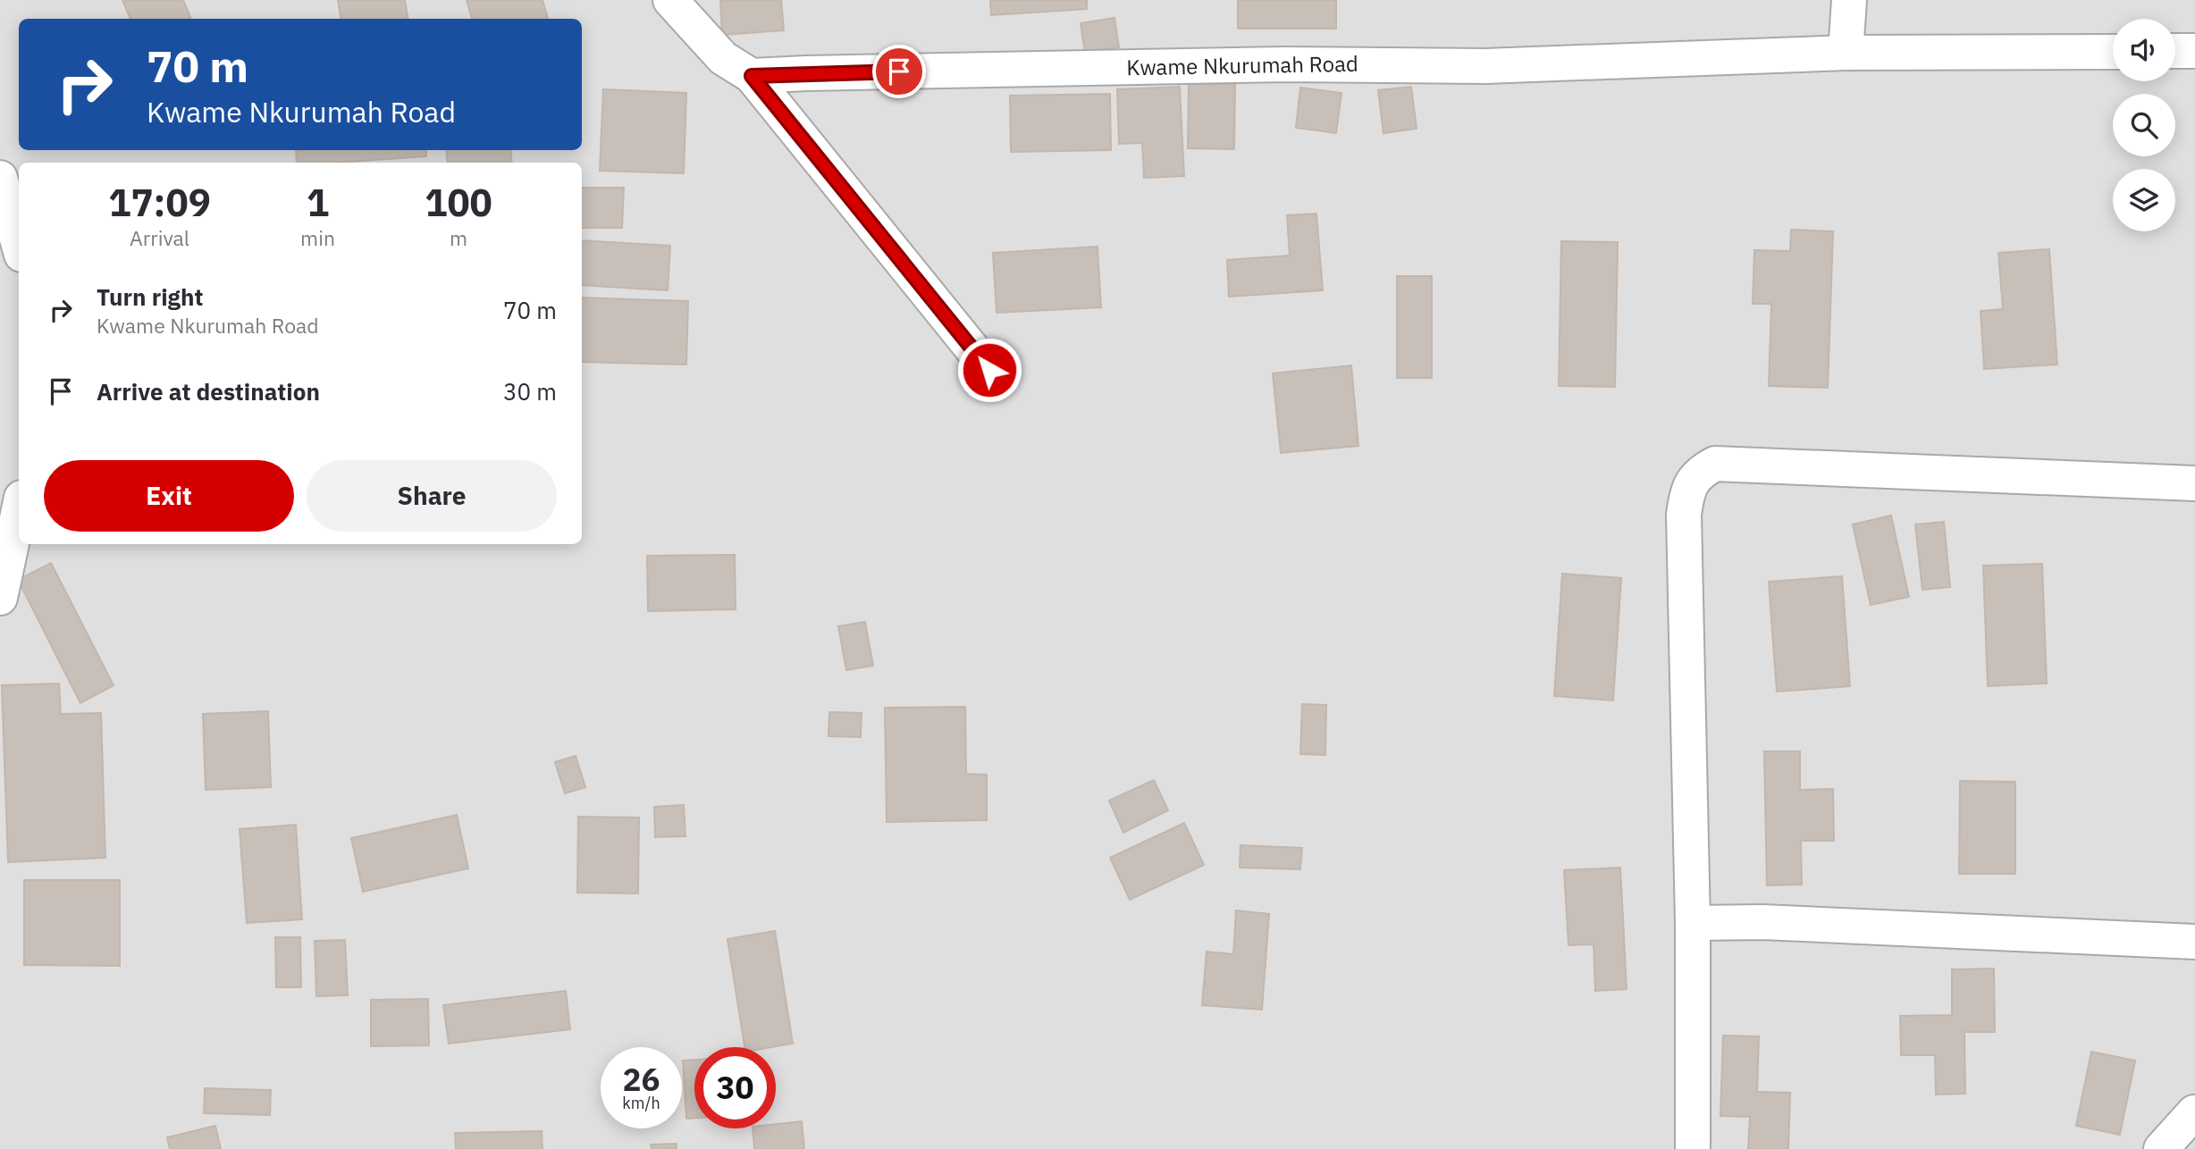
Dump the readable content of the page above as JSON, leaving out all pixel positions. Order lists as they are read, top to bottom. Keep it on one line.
{"streets":{"street":["Kwame Nkurumah Road"]},"page":{"turn":["70 m","Kwame Nkurumah Road"],"eta":["17:09","Arrival","1","min","100","m"],"list":[{"name":"Turn right","note":"Kwame Nkurumah Road","value":"70 m"},{"name":"Arrive at destination","value":"30 m"}],"buttons":["Exit","Share"],"speed":"26 km/h","limit":"30"}}
